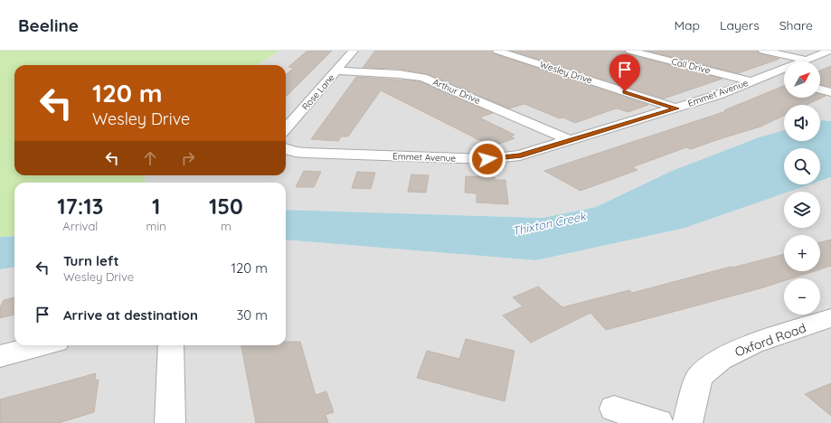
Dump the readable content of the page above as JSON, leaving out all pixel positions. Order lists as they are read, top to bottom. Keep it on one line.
{"streets":{"street":["Cail Drive","Wesley Drive","Arthur Drive","Rose Lane","Emmet Avenue","Oxford Road"]},"crossings":[["Cail Drive","Emmet Avenue"],["Wesley Drive","Emmet Avenue"],["Arthur Drive","Rose Lane"],["Arthur Drive","Emmet Avenue"]],"water":["Thixton Creek"],"north":"top right","page":{"header":"Beeline","nav":["Map","Layers","Share"],"map_buttons":["+","−"],"turn":["120 m","Wesley Drive"],"eta":["17:13","Arrival","1","min","150","m"],"list":[{"name":"Turn left","note":"Wesley Drive","value":"120 m"},{"name":"Arrive at destination","value":"30 m"}]}}
